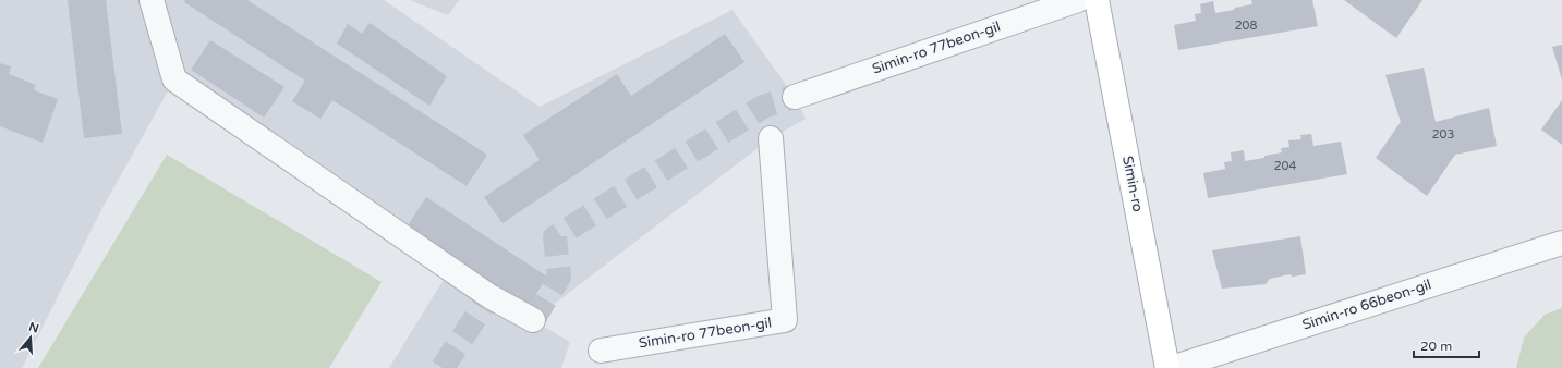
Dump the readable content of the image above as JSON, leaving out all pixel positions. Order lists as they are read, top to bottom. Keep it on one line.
{"streets":{"main road":["Simin-ro"],"street":["Simin-ro 77beon-gil","Simin-ro 66beon-gil"]},"house_numbers":["208","203","204"],"scale_bar":"20 m","north":"top"}
